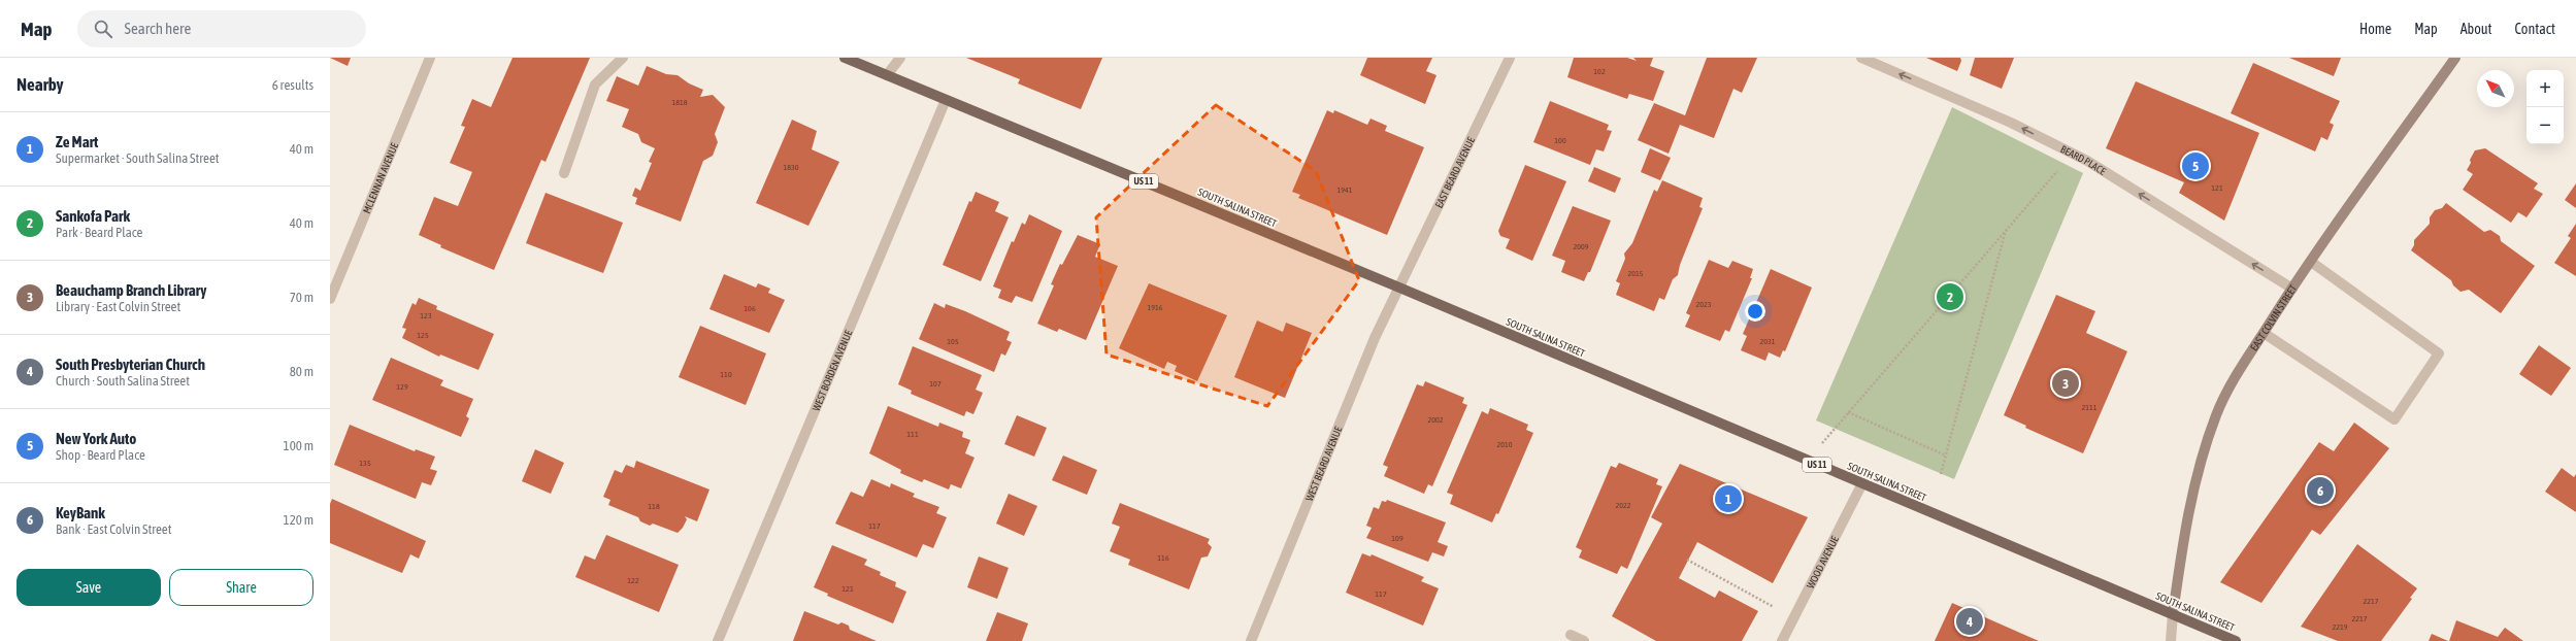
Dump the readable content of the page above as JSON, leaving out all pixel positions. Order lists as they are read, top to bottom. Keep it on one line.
{"streets":{"main road":["US 11","SOUTH SALINA STREET"],"street":["BEARD PLACE","EAST BEARD AVENUE","MCLENNAN AVENUE","EAST COLVIN STREET","WEST BORDEN AVENUE","WEST BEARD AVENUE","WOOD AVENUE"]},"crossings":[["BEARD PLACE","EAST COLVIN STREET"],["EAST BEARD AVENUE","SOUTH SALINA STREET"],["EAST BEARD AVENUE","WEST BEARD AVENUE"],["SOUTH SALINA STREET","EAST COLVIN STREET"],["SOUTH SALINA STREET","WEST BORDEN AVENUE"],["SOUTH SALINA STREET","WEST BEARD AVENUE"],["SOUTH SALINA STREET","WOOD AVENUE"]],"one_way":["BEARD PLACE"],"house_numbers":["102","1818","100","1830","121","1941","2009","2015","2023","1916","106","123","125","105","2031","110","107","129","2111","2002","111","2010","135","2022","118","117","109","116","122","121","117","2217","2217","2219"],"north":"top left","page":{"header":"Map","search":"Search here","nav":["Home","Map","About","Contact"],"heading":["Nearby","6 results"],"map_buttons":["+","−"],"list":[{"mark":"1","name":"Ze Mart","note":"Supermarket · South Salina Street","value":"40 m"},{"mark":"2","name":"Sankofa Park","note":"Park · Beard Place","value":"40 m"},{"mark":"3","name":"Beauchamp Branch Library","note":"Library · East Colvin Street","value":"70 m"},{"mark":"4","name":"South Presbyterian Church","note":"Church · South Salina Street","value":"80 m"},{"mark":"5","name":"New York Auto","note":"Shop · Beard Place","value":"100 m"},{"mark":"6","name":"KeyBank","note":"Bank · East Colvin Street","value":"120 m"}],"pins":["5","2","3","6","1","4"],"buttons":["Save","Share"]}}
